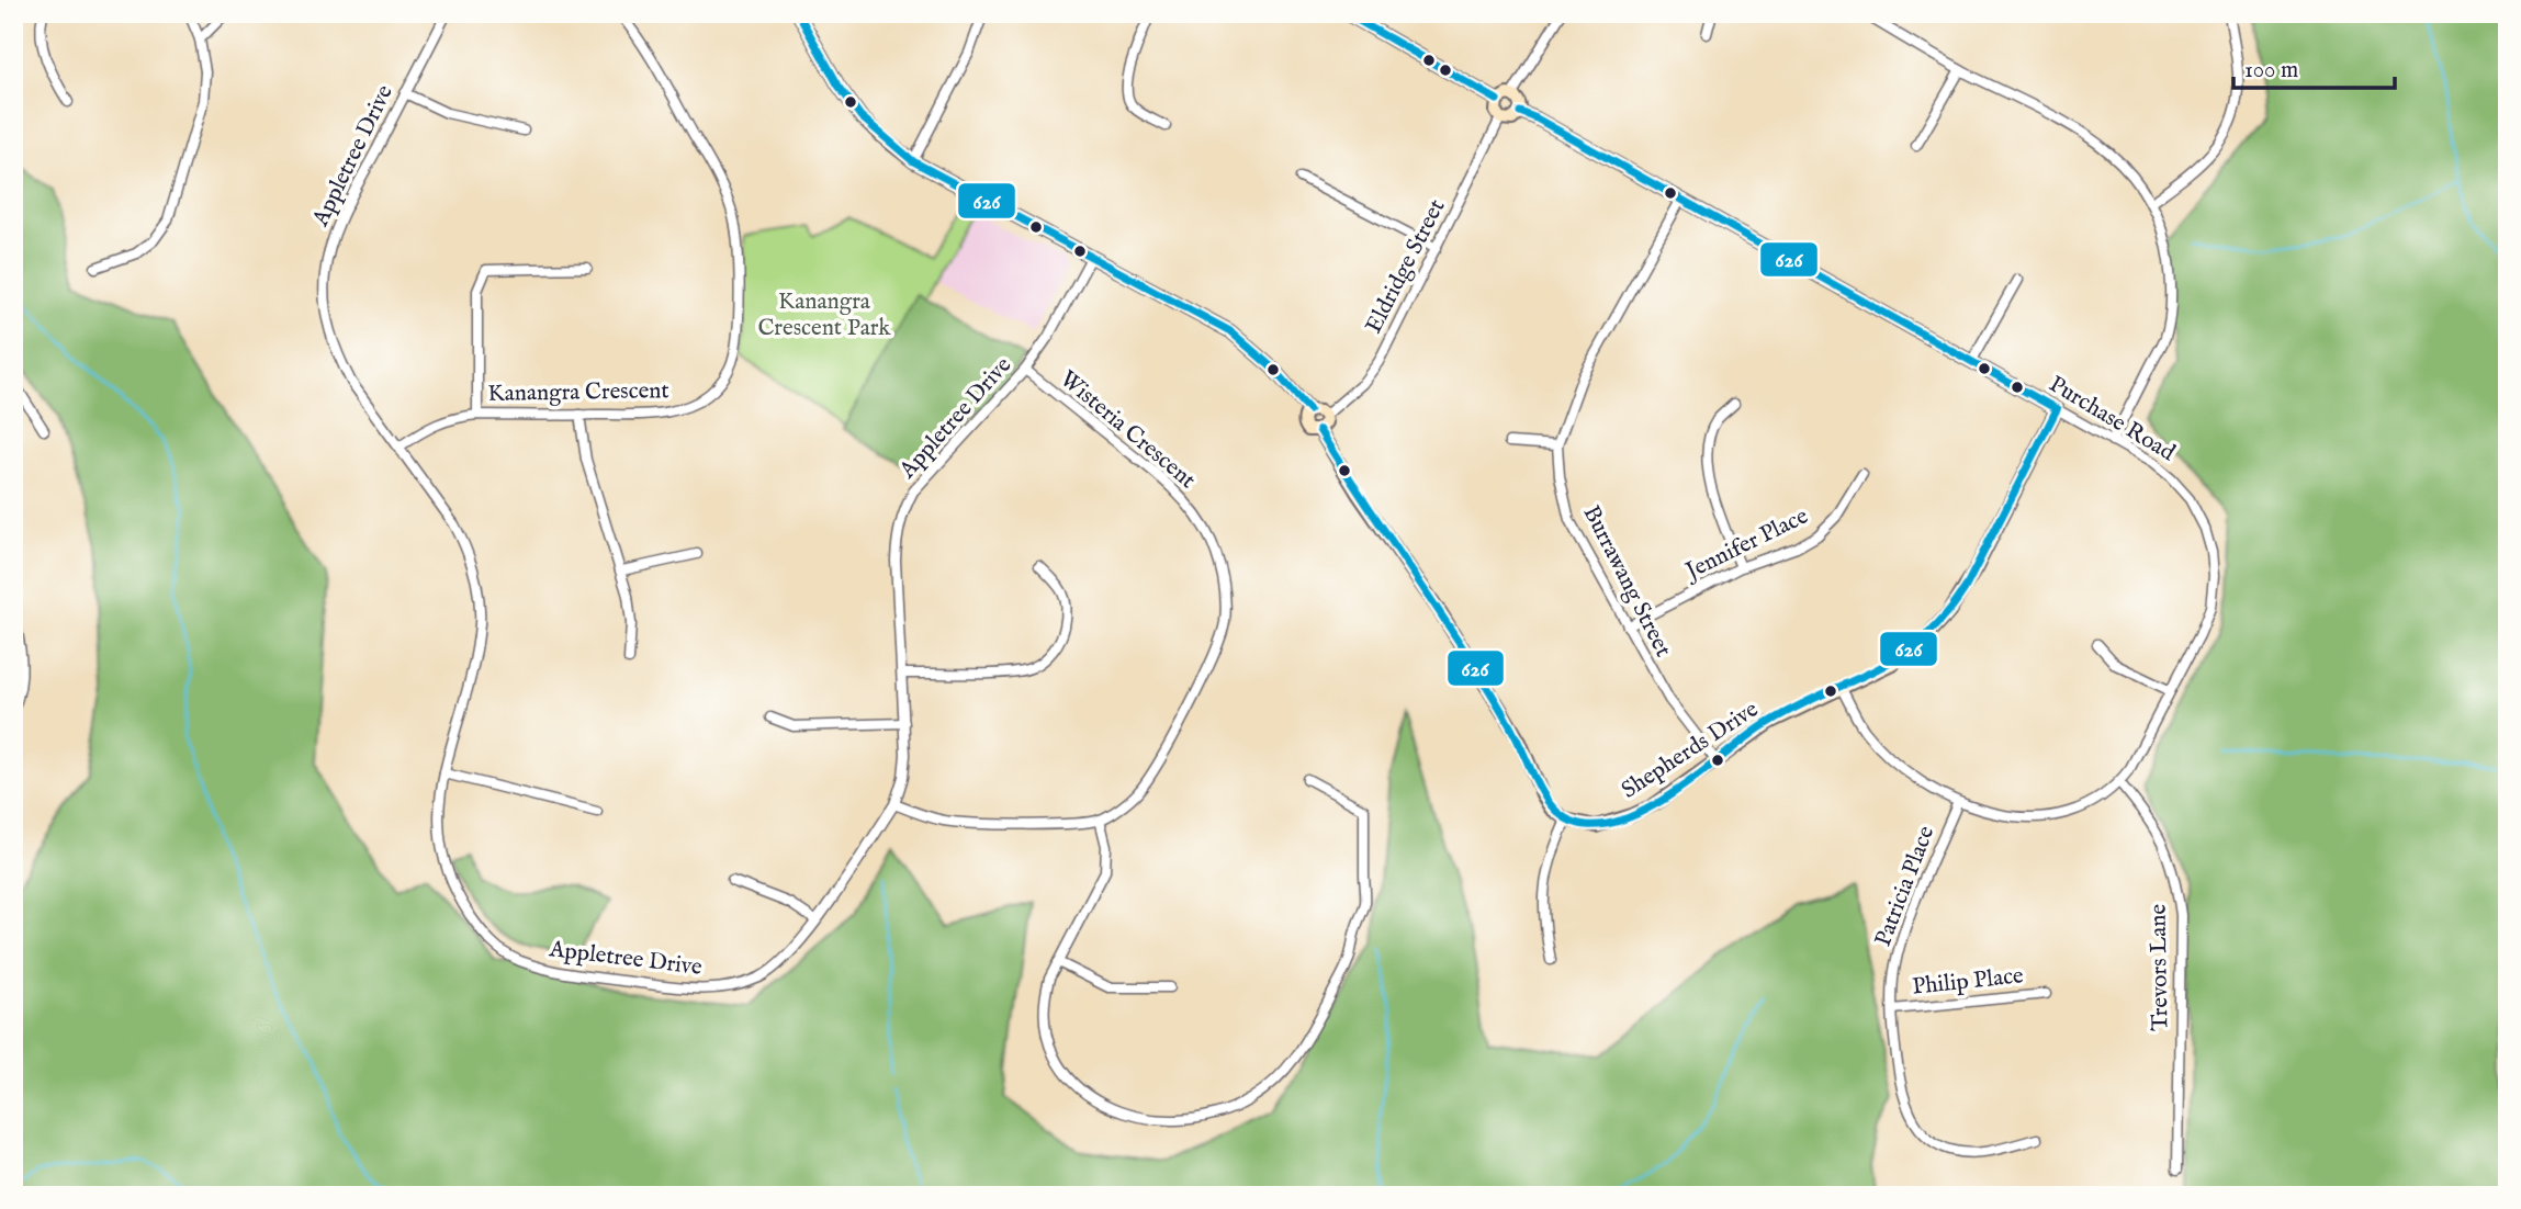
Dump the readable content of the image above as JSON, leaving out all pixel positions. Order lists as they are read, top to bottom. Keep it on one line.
{"streets":{"main road":["Purchase Road","Shepherds Drive"],"street":["Appletree Drive","Eldridge Street","Kanangra Crescent","Wisteria Crescent","Jennifer Place","Burrawang Street","Patricia Place","Trevors Lane","Philip Place"]},"crossings":[["Appletree Drive","Kanangra Crescent"],["Appletree Drive","Wisteria Crescent"],["Eldridge Street","Purchase Road"],["Purchase Road","Burrawang Street"],["Purchase Road","Shepherds Drive"],["Purchase Road","Patricia Place"],["Purchase Road","Trevors Lane"],["Jennifer Place","Burrawang Street"],["Burrawang Street","Shepherds Drive"],["Patricia Place","Philip Place"]],"parks":["Kanangra Crescent Park"],"lines":["transit line 626"],"scale_bar":"100 m"}
